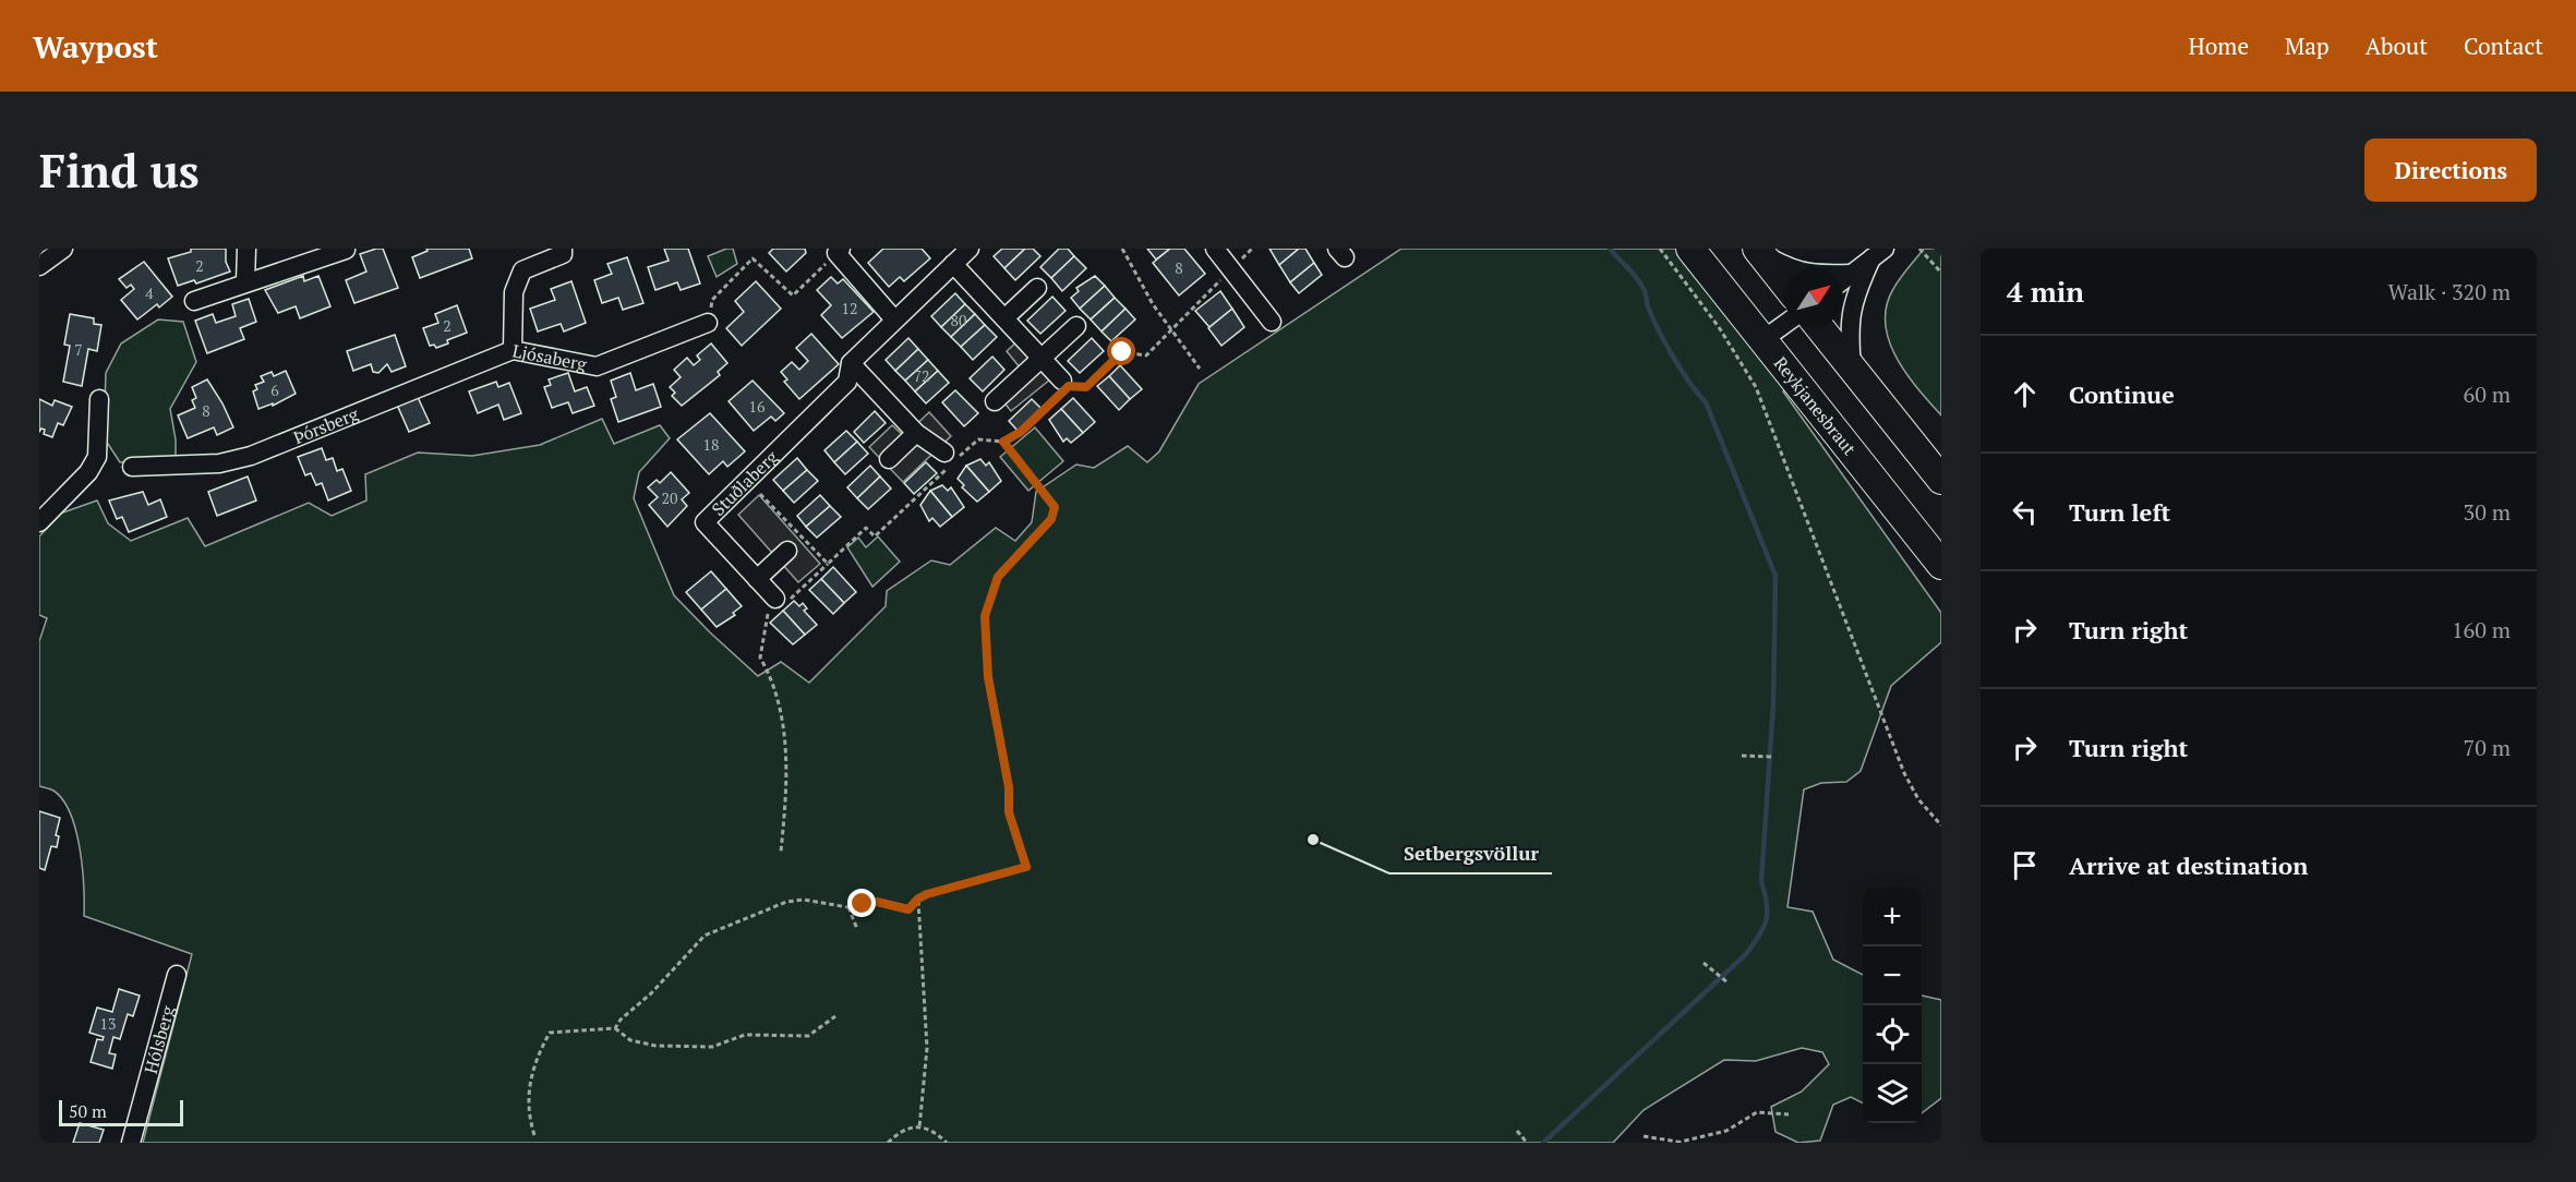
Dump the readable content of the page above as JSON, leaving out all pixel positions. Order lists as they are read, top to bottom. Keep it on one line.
{"streets":{"highway":["Reykjanesbraut"],"street":["Ljósaberg","Þórsberg","Stuðlaberg","Hólsberg"]},"crossings":[["Ljósaberg","Þórsberg"]],"places":["Setbergsvöllur"],"house_numbers":["2","8","4","12","80","2","7","72","6","16","8","18","20","13"],"scale_bar":"50 m","north":"top right","page":{"header":"Waypost","nav":["Home","Map","About","Contact"],"buttons":"Directions","title":"Find us","heading":["4 min","Walk · 320 m"],"list":[["Continue","60 m"],["Turn left","30 m"],["Turn right","160 m"],["Turn right","70 m"],"Arrive at destination"],"map_buttons":["+","−"],"scale":"50 m"}}
